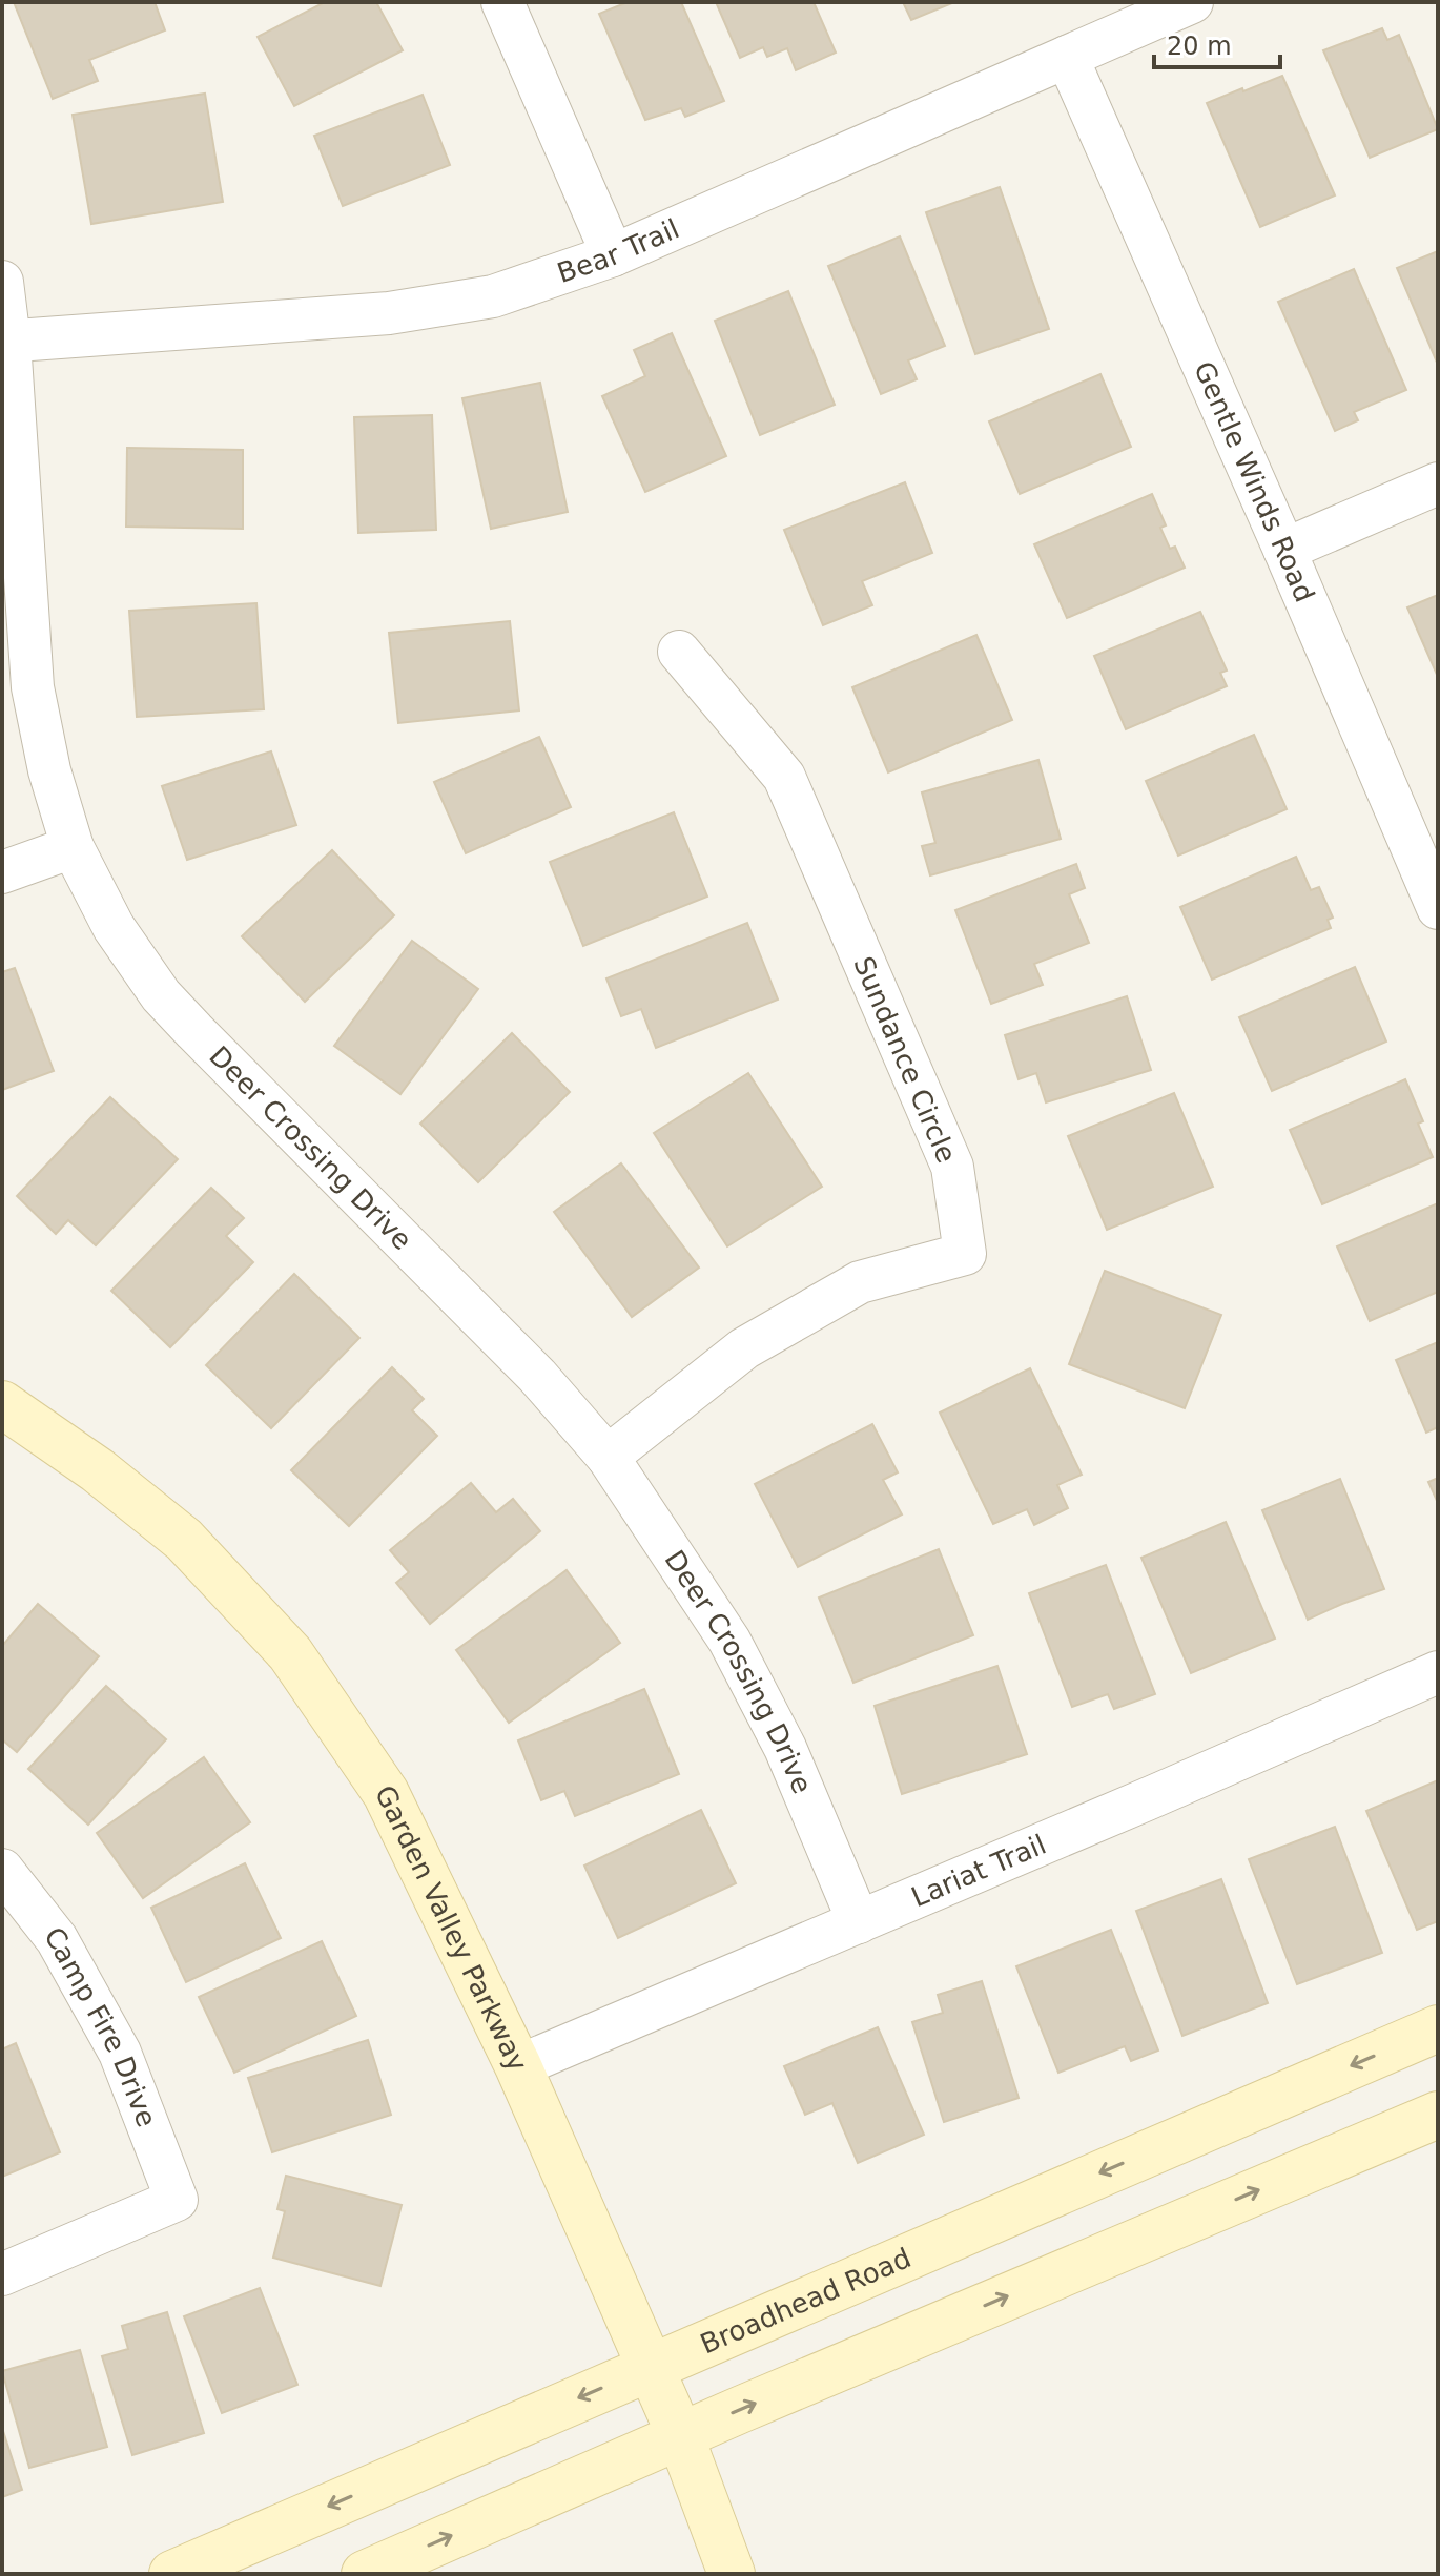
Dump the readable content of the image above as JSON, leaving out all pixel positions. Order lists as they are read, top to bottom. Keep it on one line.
{"streets":{"street":["Bear Trail","Gentle Winds Road","Sundance Circle","Deer Crossing Drive","Lariat Trail","Garden Valley Parkway","Camp Fire Drive","Broadhead Road"]},"crossings":[["Bear Trail","Gentle Winds Road"],["Bear Trail","Deer Crossing Drive"],["Sundance Circle","Deer Crossing Drive"],["Deer Crossing Drive","Lariat Trail"],["Lariat Trail","Garden Valley Parkway"],["Garden Valley Parkway","Broadhead Road"]],"scale_bar":"20 m"}
